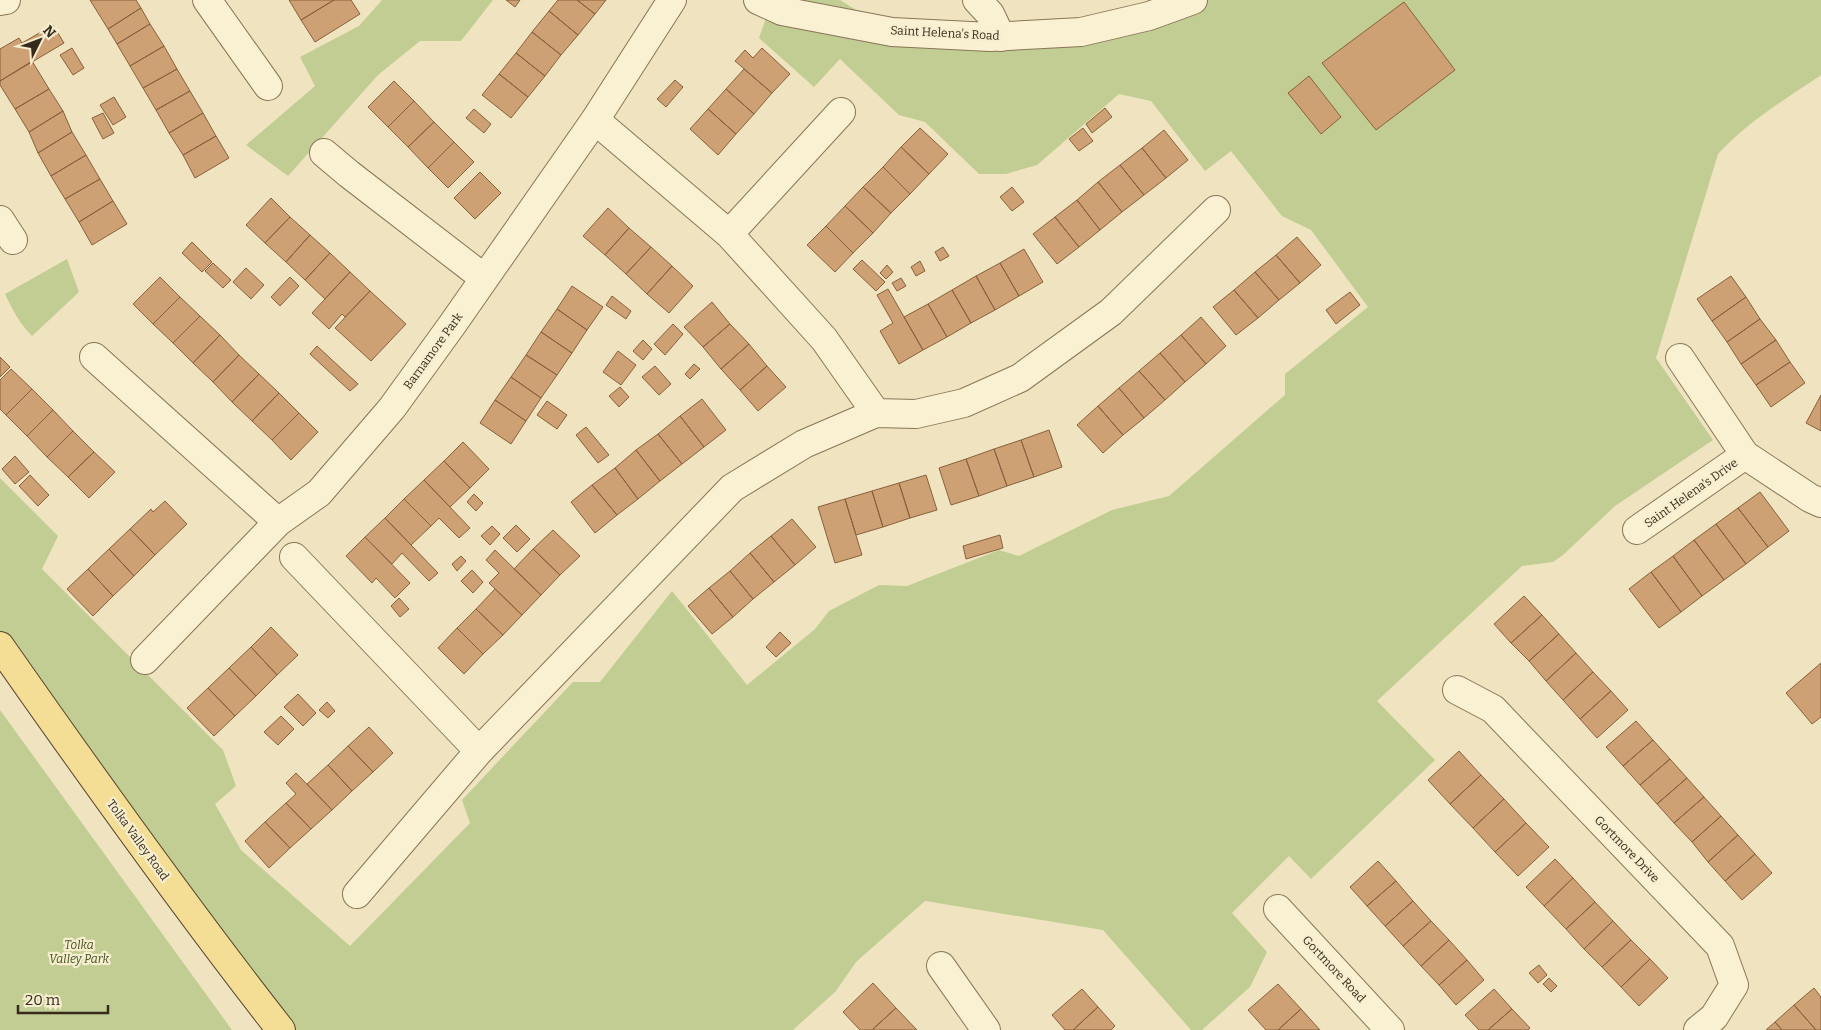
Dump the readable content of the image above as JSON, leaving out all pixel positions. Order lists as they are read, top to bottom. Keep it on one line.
{"streets":{"main road":["Tolka Valley Road"],"street":["Saint Helena's Road","Barnamore Park","Saint Helena's Drive","Gortmore Drive","Gortmore Road"]},"parks":["Tolka Valley Park"],"scale_bar":"20 m","north":"top right"}
